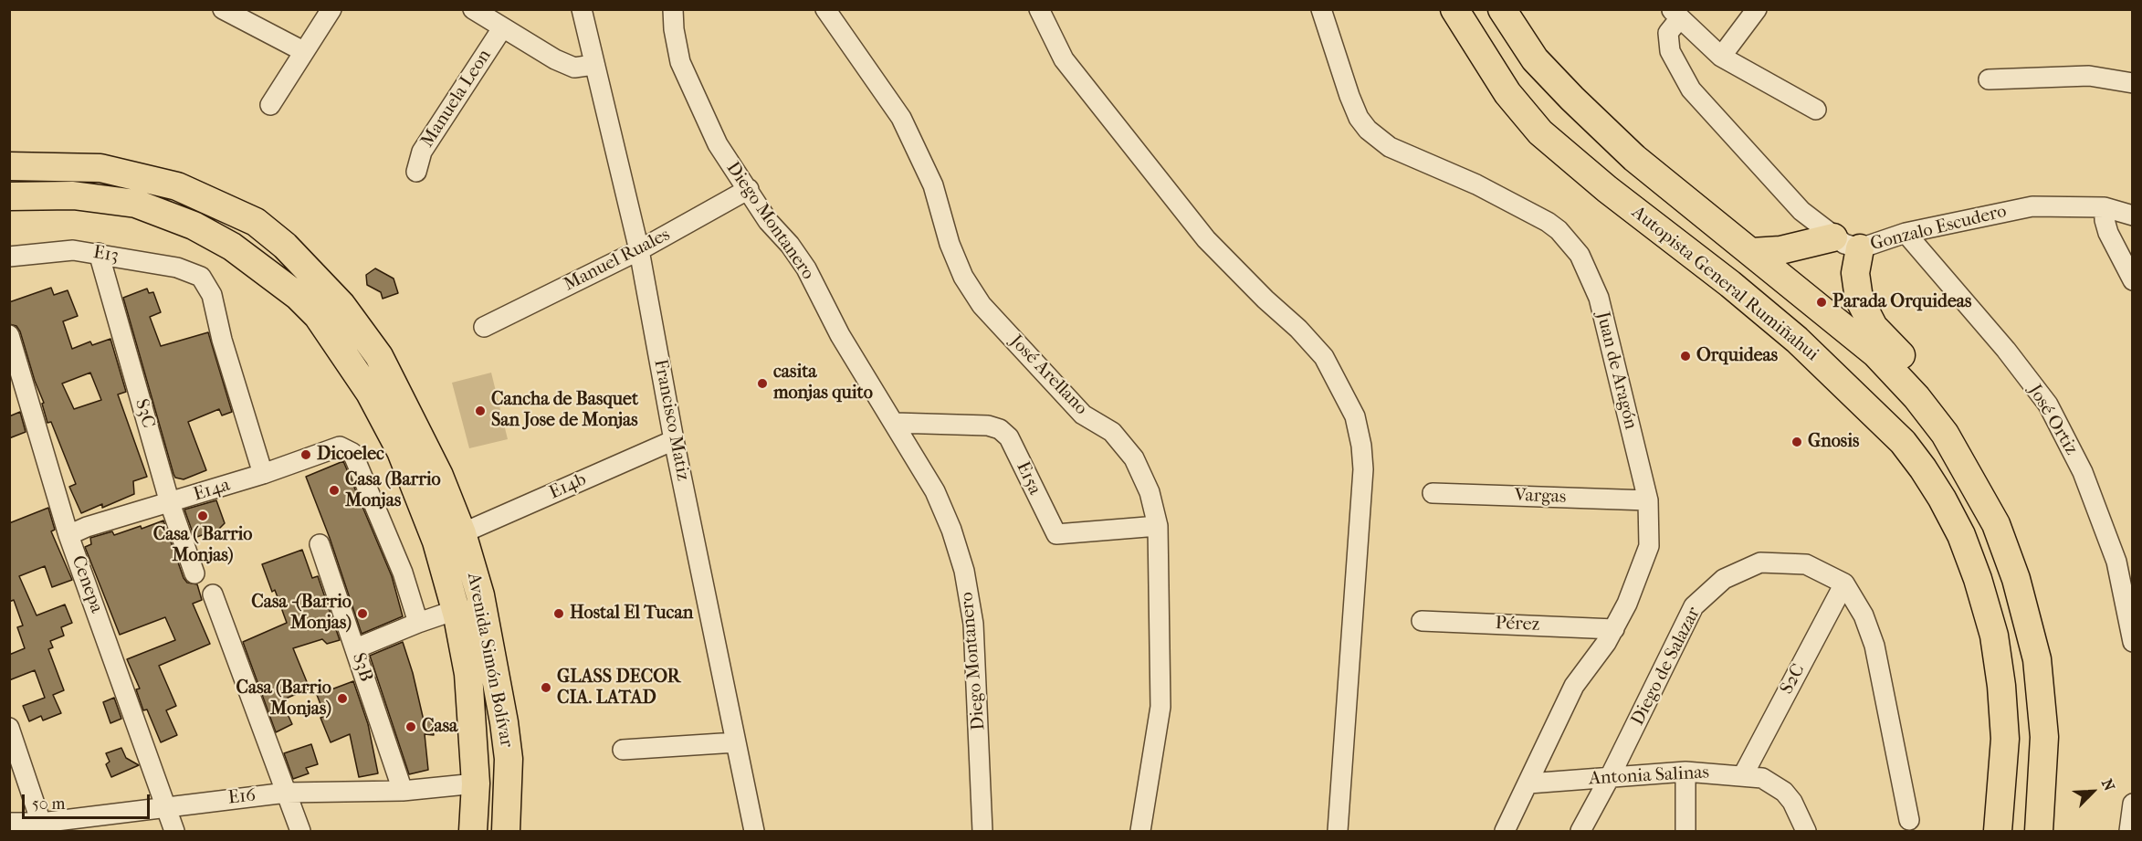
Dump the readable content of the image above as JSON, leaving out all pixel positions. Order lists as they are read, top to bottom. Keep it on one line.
{"streets":{"highway":["Autopista General Rumiñahui","Avenida Simón Bolívar"],"street":["Manuela Leon","Diego Montanero","Gonzalo Escudero","E13","Manuel Ruales","Juan de Aragón","José Arellano","S3C","Francisco Matiz","José Ortiz","E15a","E14b","E14a","Vargas","Cenepa","Pérez","Diego de Salazar","S3B","S2C","Antonia Salinas","E16"]},"crossings":[["Diego Montanero","Manuel Ruales"],["Diego Montanero","E15a"],["Gonzalo Escudero","José Ortiz"],["E13","S3C"],["E13","E14a"],["Manuel Ruales","Francisco Matiz"],["Juan de Aragón","Vargas"],["Juan de Aragón","Pérez"],["Juan de Aragón","Antonia Salinas"],["José Arellano","E15a"],["S3C","E14a"],["Francisco Matiz","E14b"],["E14b","Avenida Simón Bolívar"],["E14a","Cenepa"],["Cenepa","E16"],["Avenida Simón Bolívar","E16"],["Diego de Salazar","S2C"],["Diego de Salazar","Antonia Salinas"],["S3B","E16"],["S2C","Antonia Salinas"]],"places":["Parada Orquideas","Orquideas","casita monjas quito","Cancha de Basquet San Jose de Monjas","Gnosis","Dicoelec","Casa (Barrio Monjas","Casa ( Barrio Monjas)","Casa -(Barrio Monjas)","Hostal El Tucan","GLASS DECOR CIA. LATAD","Casa (Barrio Monjas)","Casa"],"scale_bar":"50 m","north":"top right"}
